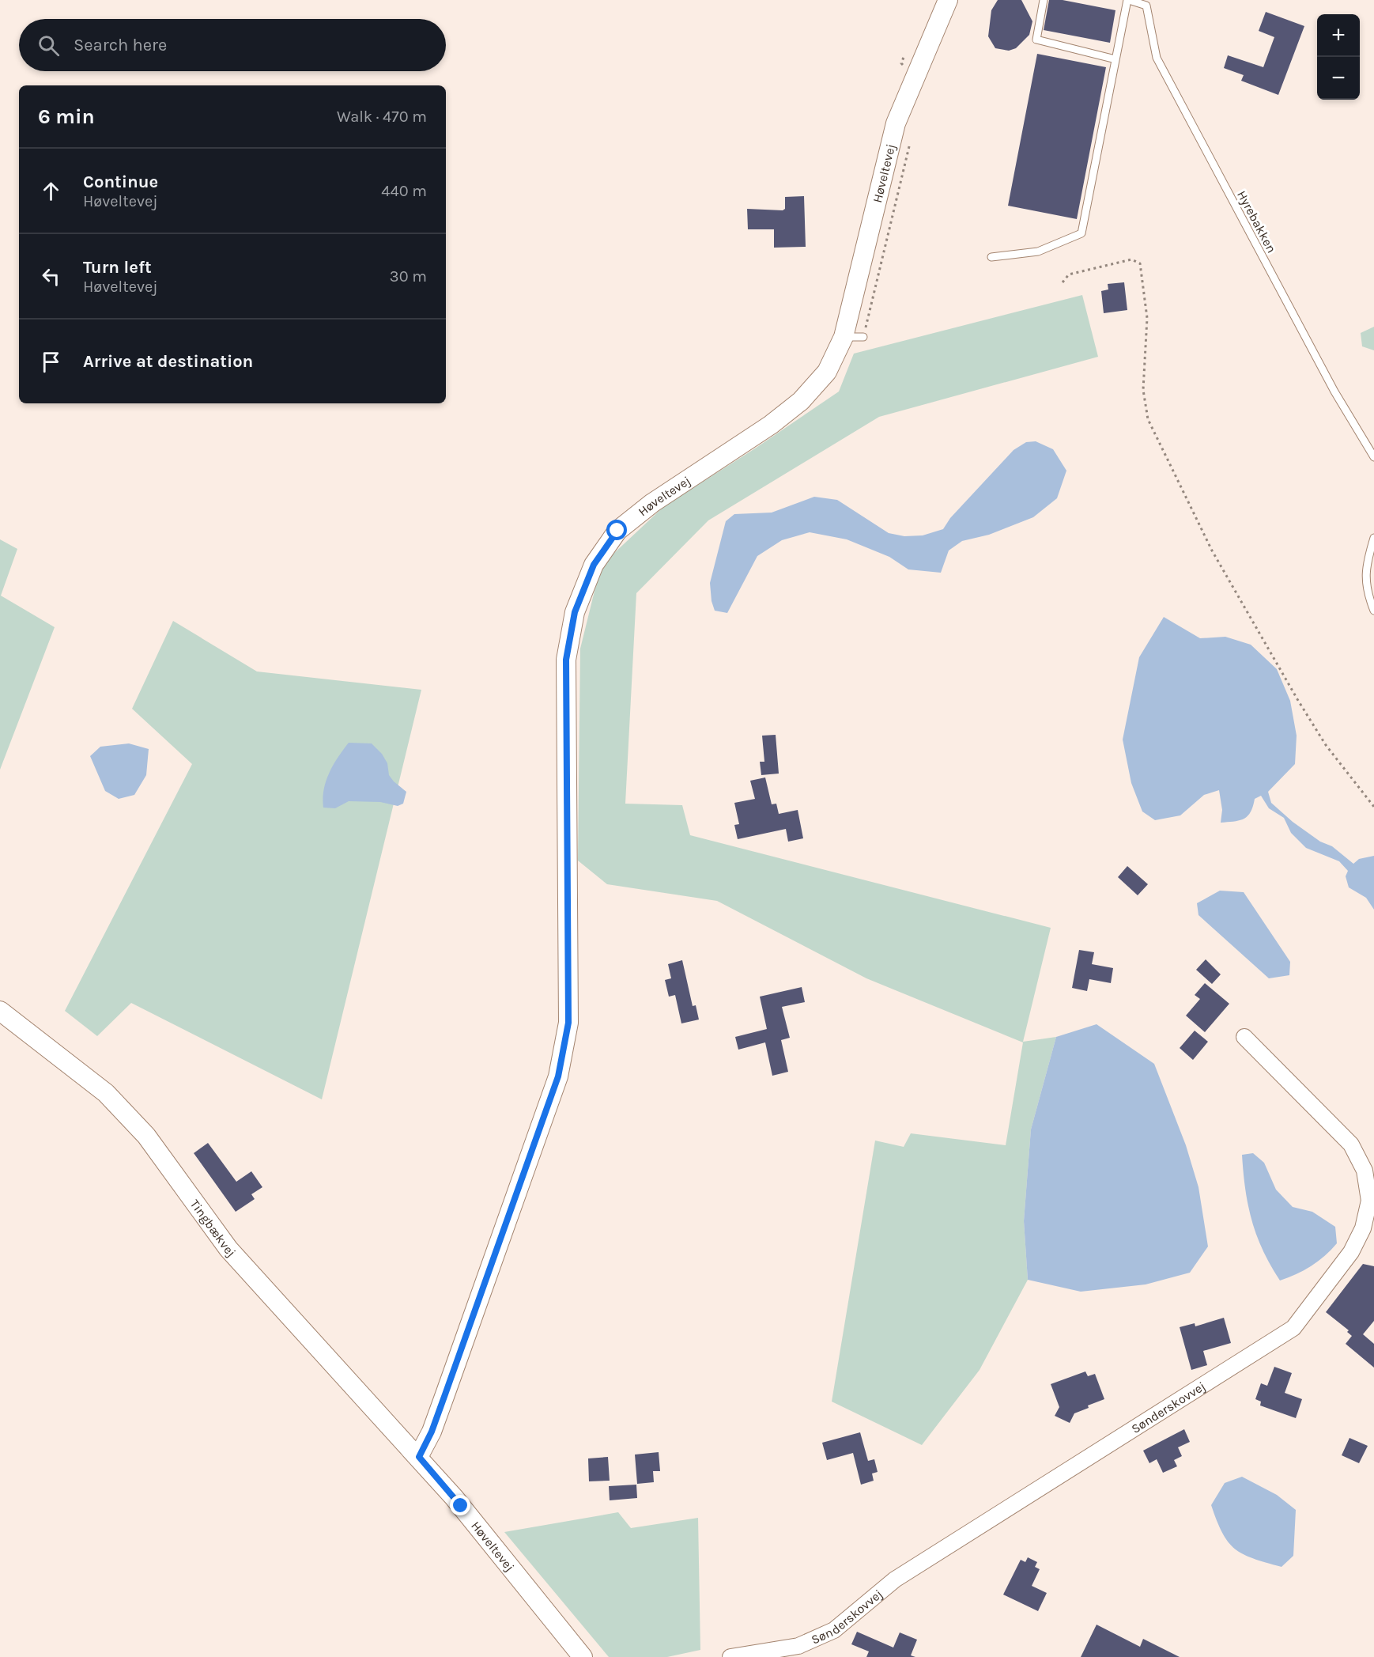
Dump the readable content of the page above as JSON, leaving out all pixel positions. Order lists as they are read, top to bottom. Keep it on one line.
{"streets":{"street":["Høveltevej","Tingbækvej","Sønderskovvej"],"lane":["Hyrebakken"]},"crossings":[["Høveltevej","Tingbækvej"]],"page":{"map_buttons":["+","−"],"search":"Search here","heading":["6 min","Walk · 470 m"],"list":[["Continue","Høveltevej","440 m"],["Turn left","Høveltevej","30 m"],"Arrive at destination"]}}
